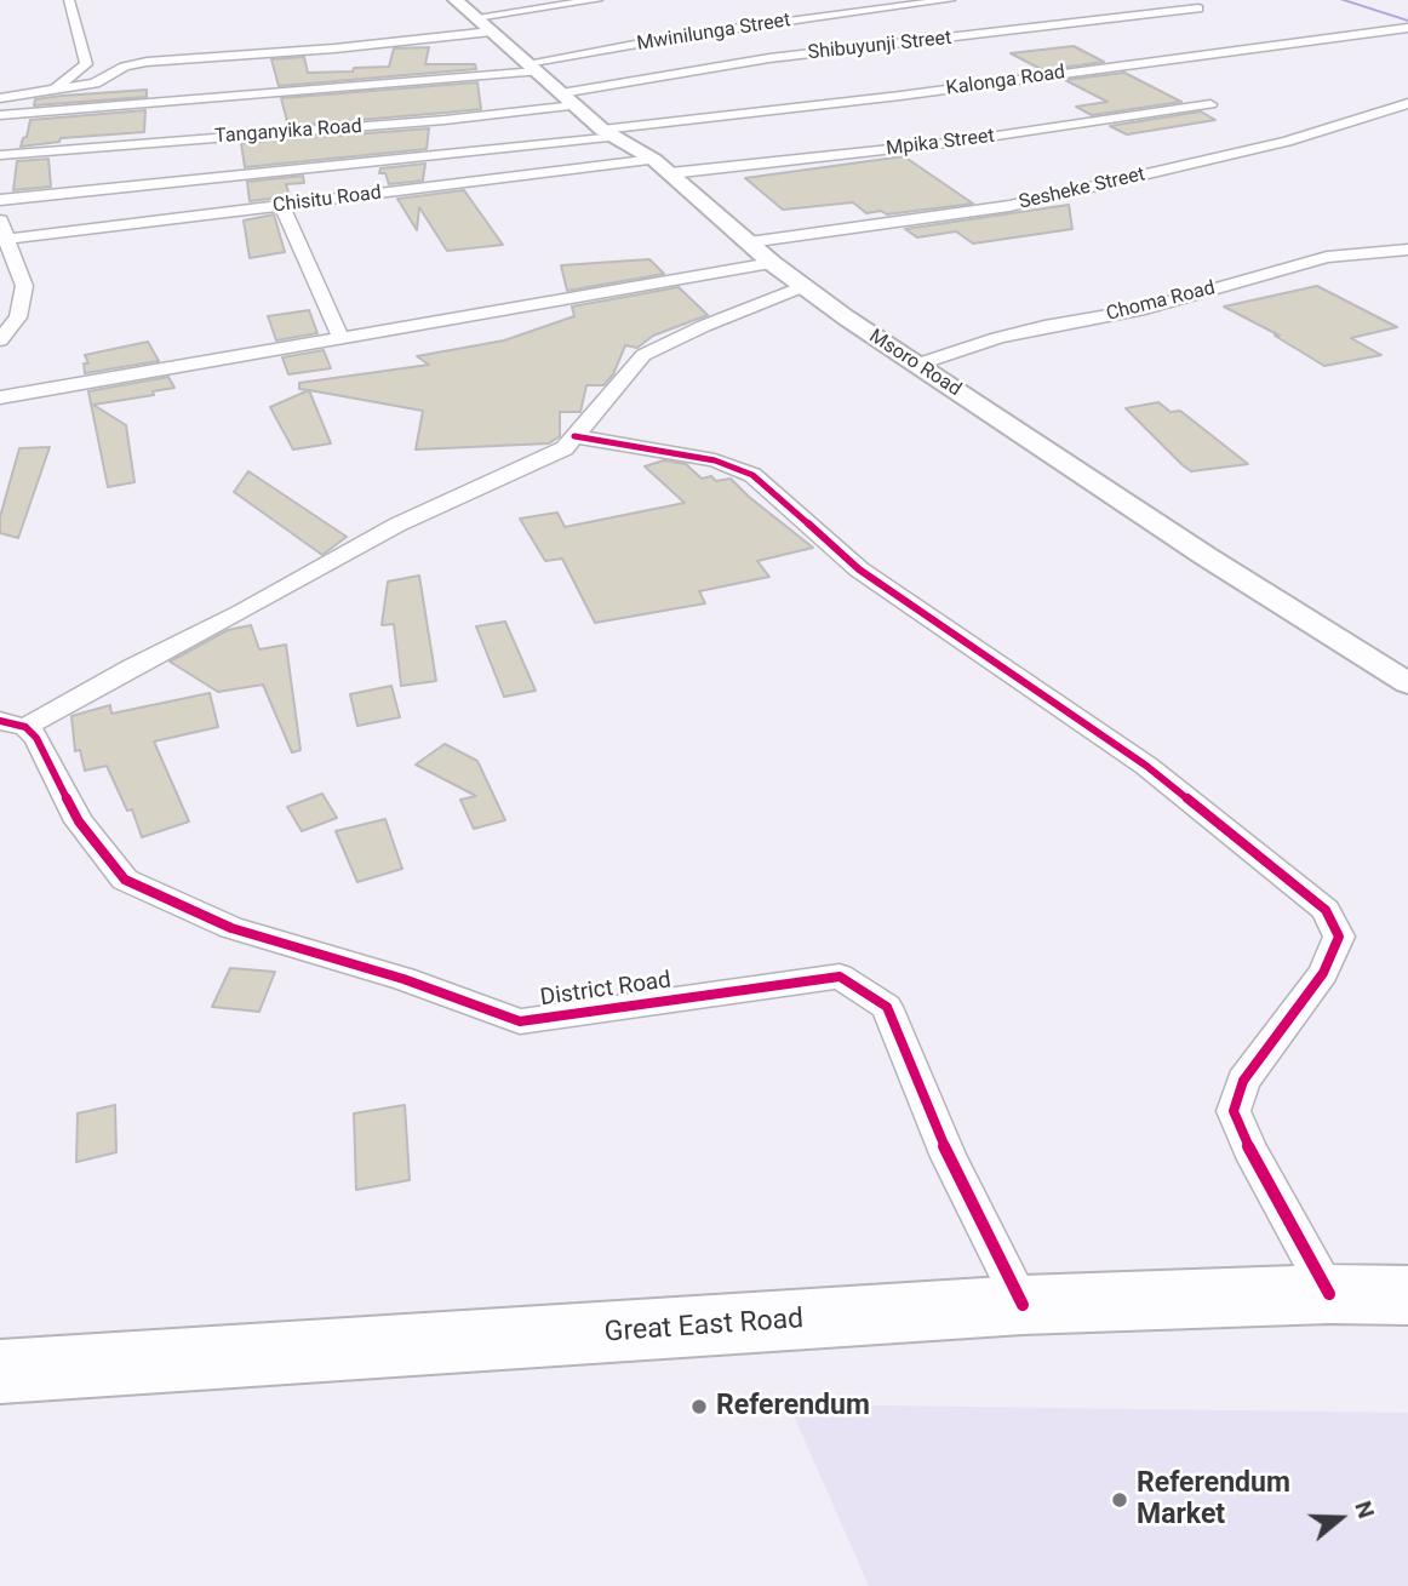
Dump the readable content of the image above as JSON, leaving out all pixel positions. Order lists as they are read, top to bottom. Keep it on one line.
{"streets":{"highway":["Great East Road"],"street":["Mwinilunga Street","Shibuyunji Street","Kalonga Road","Tanganyika Road","Mpika Street","Sesheke Street","Chisitu Road","Choma Road","Msoro Road","District Road"]},"crossings":[["Mwinilunga Street","Msoro Road"],["Shibuyunji Street","Tanganyika Road"],["Shibuyunji Street","Msoro Road"],["Kalonga Road","Msoro Road"],["Tanganyika Road","Msoro Road"],["Mpika Street","Chisitu Road"],["Mpika Street","Msoro Road"],["Sesheke Street","Msoro Road"],["Chisitu Road","Msoro Road"],["Choma Road","Msoro Road"],["District Road","Great East Road"]],"places":["Referendum","Referendum Market"],"north":"right"}
